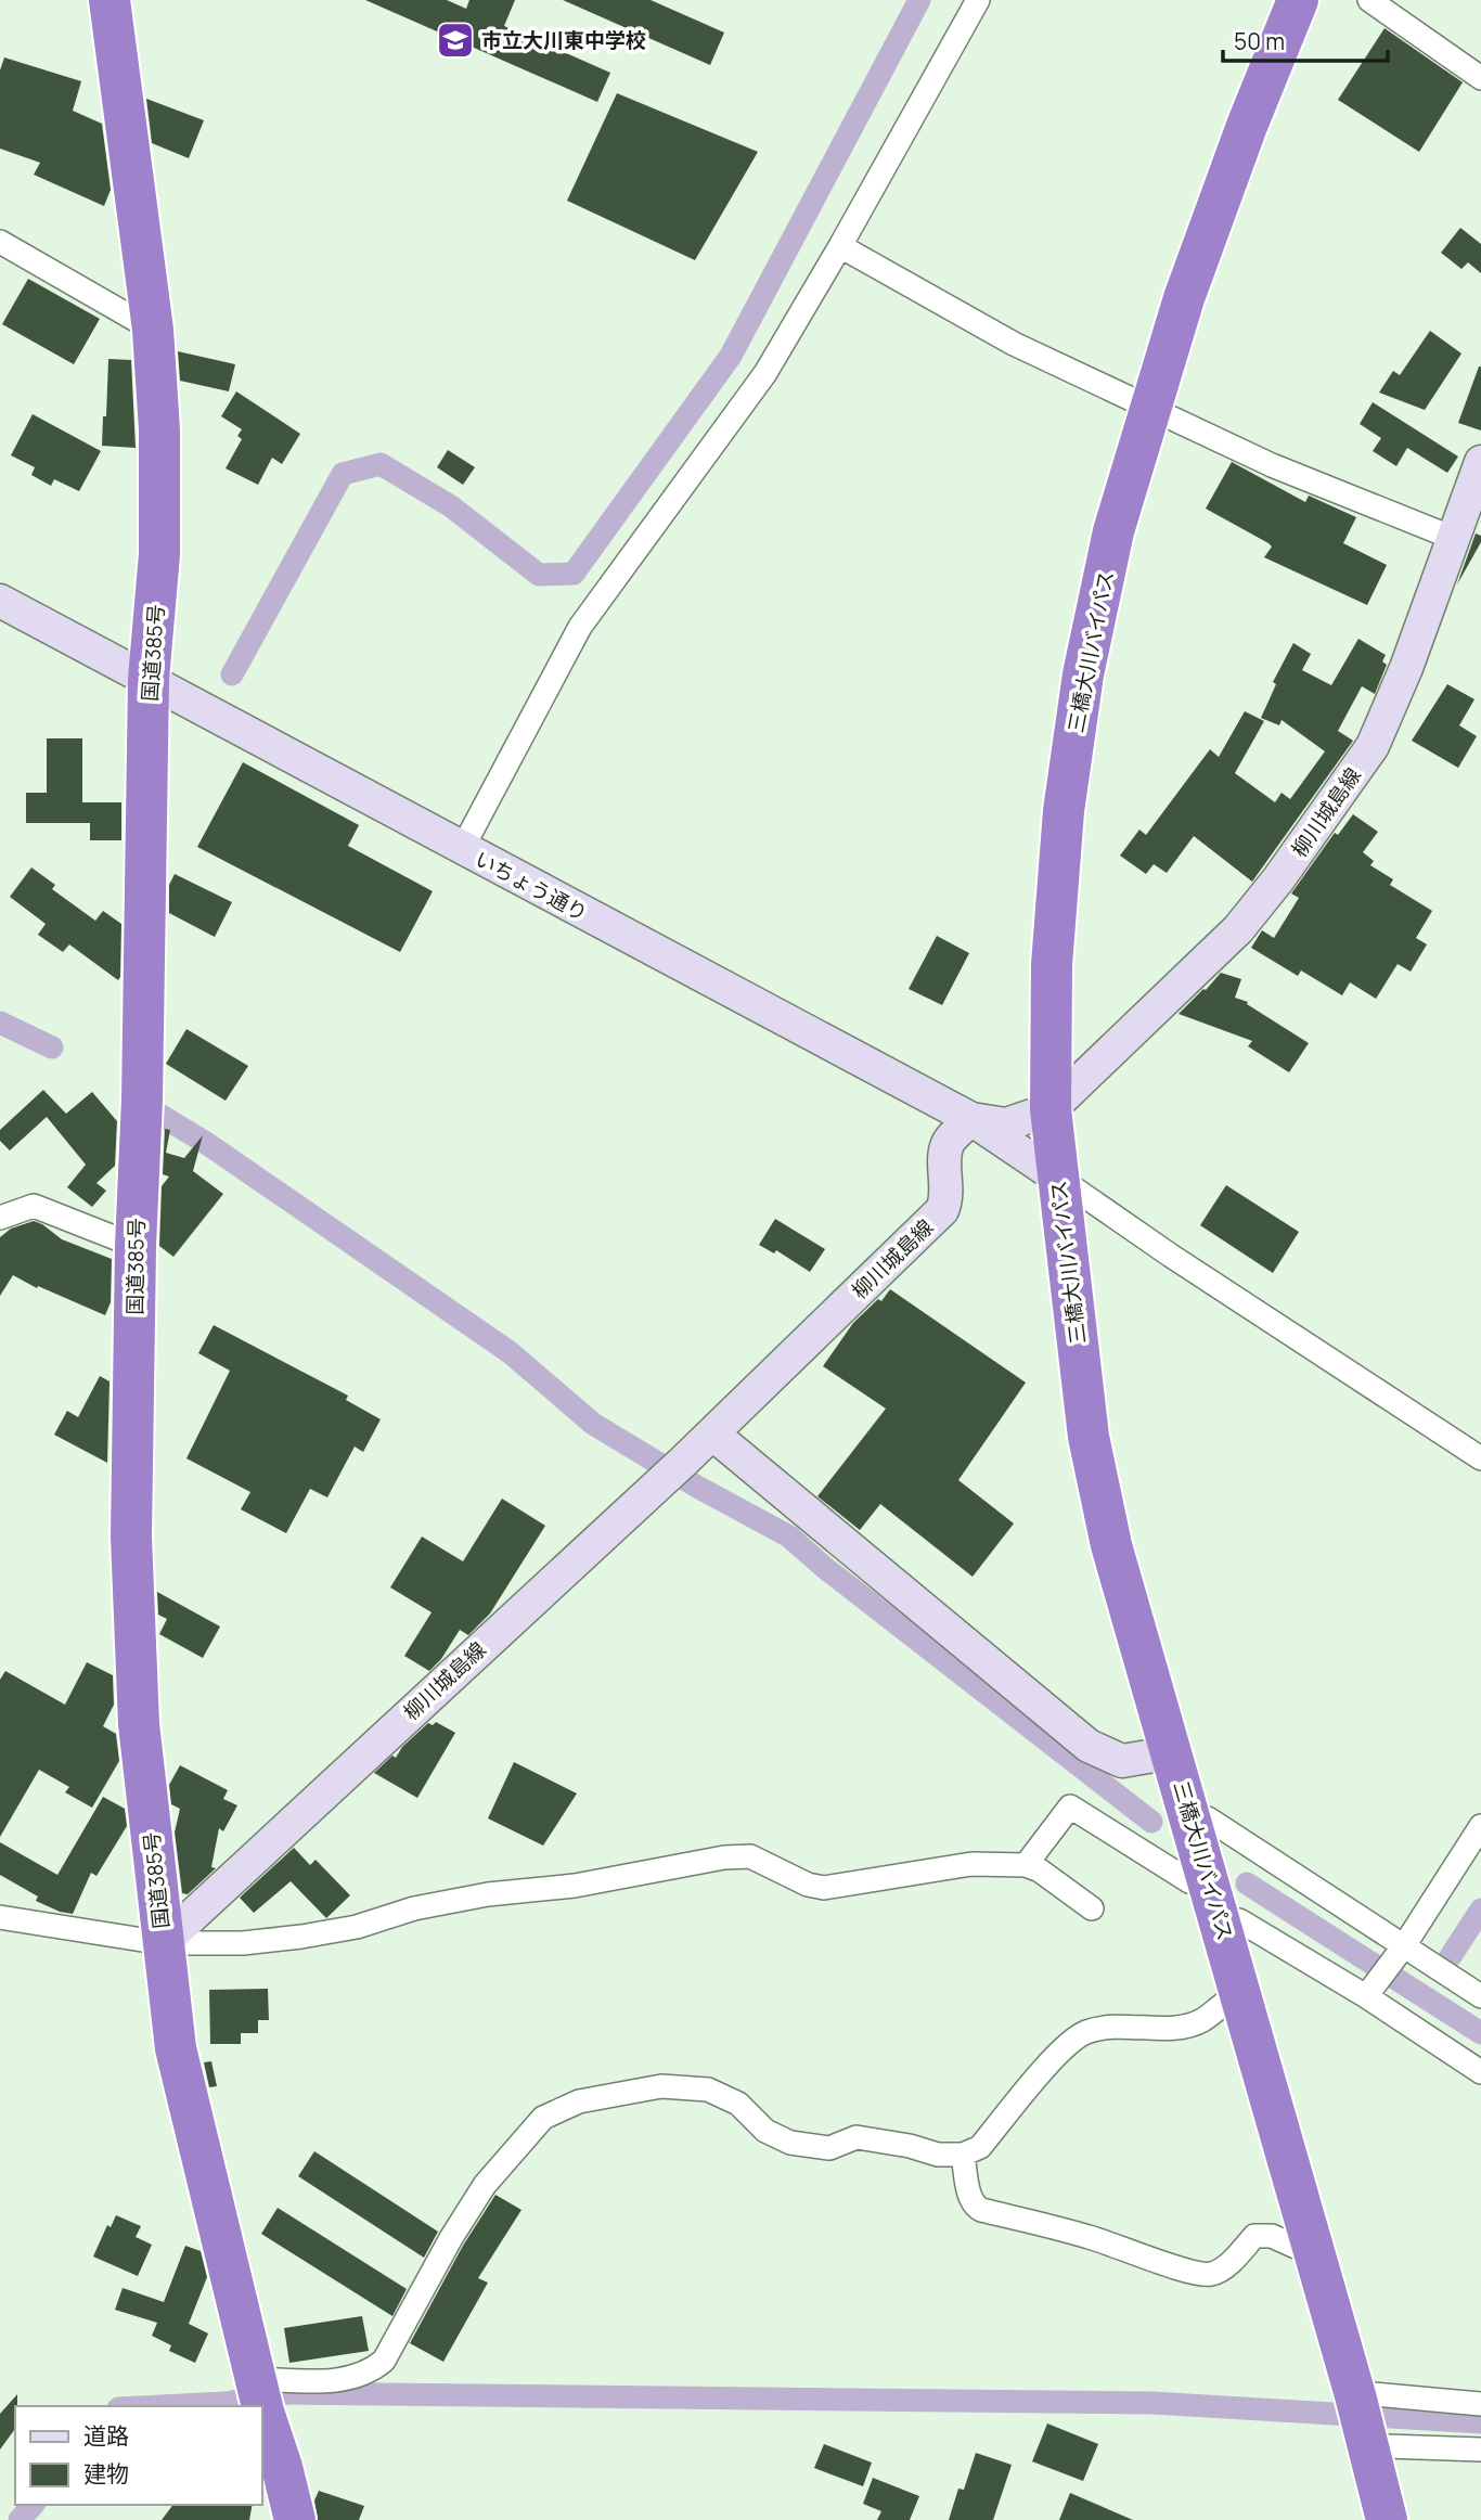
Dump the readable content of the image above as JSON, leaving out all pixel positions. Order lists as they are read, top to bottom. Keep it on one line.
{"streets":{"highway":["三橋大川バイパス","国道385号"],"main road":["柳川城島線","いちょう通り"]},"crossings":[["三橋大川バイパス","柳川城島線"],["三橋大川バイパス","いちょう通り"],["国道385号","柳川城島線"],["国道385号","いちょう通り"],["柳川城島線","いちょう通り"]],"places":{"school or university":["市立大川東中学校"]},"legend":["道路","建物"],"scale_bar":"50 m"}
